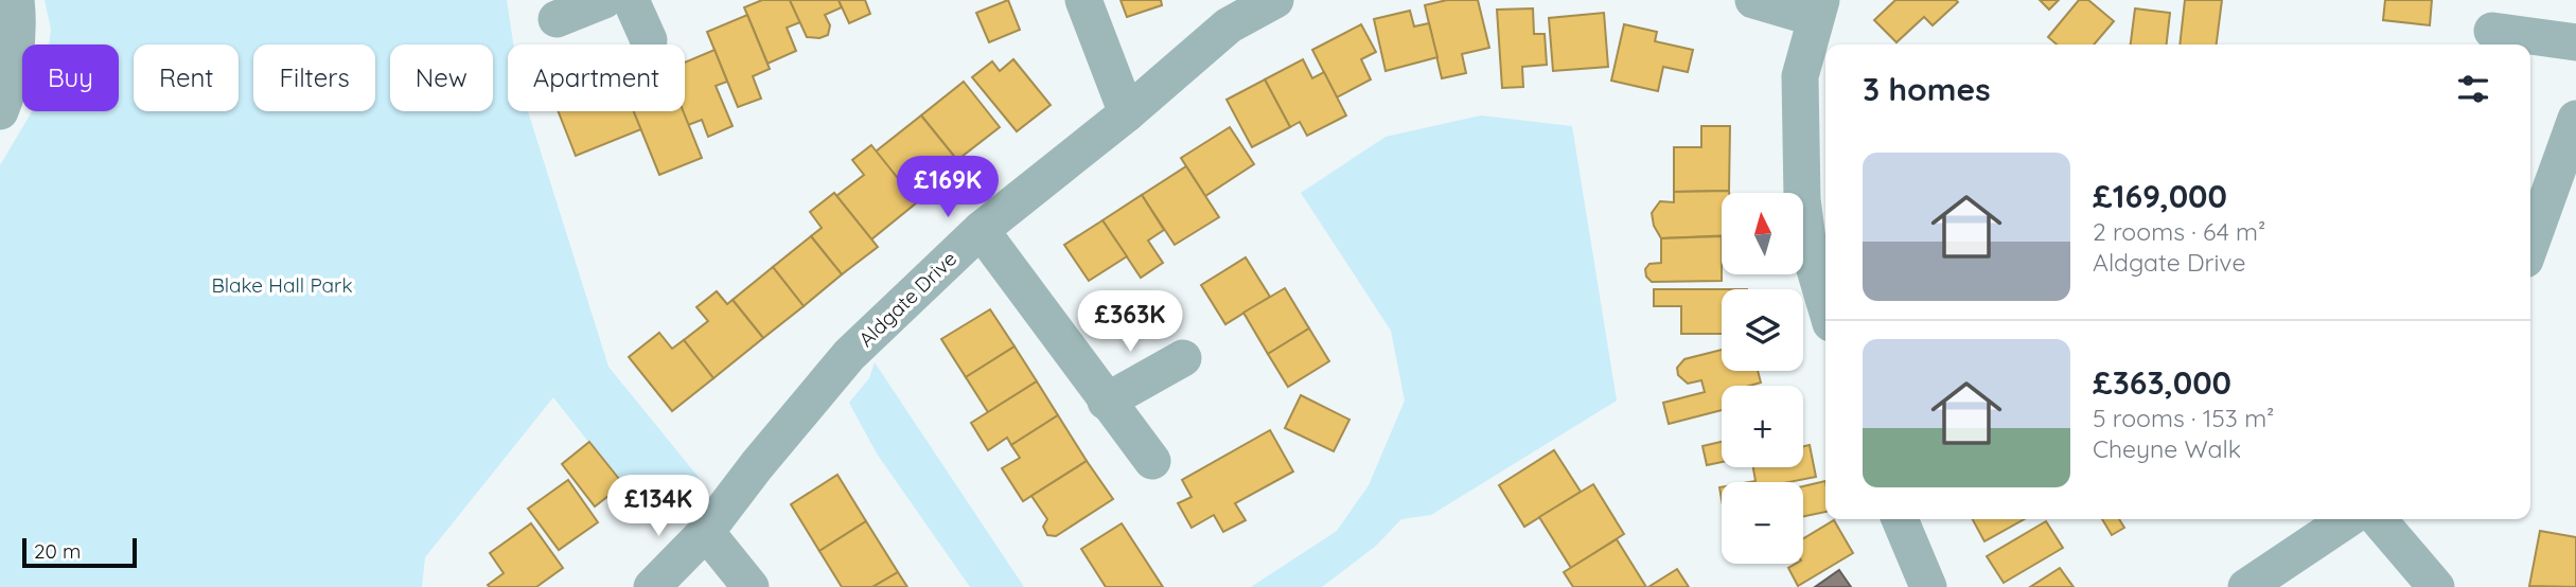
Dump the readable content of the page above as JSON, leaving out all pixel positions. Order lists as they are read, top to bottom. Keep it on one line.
{"streets":{"street":["Aldgate Drive"]},"parks":["Blake Hall Park"],"scale_bar":"20 m","north":"top","page":{"chip":["Buy","Rent","Filters","New","Apartment"],"heading":"3 homes","list":[{"name":"£169,000","note":"2 rooms · 64 m² · Aldgate Drive"},{"name":"£363,000","note":"5 rooms · 153 m² · Cheyne Walk"}],"price":["£169K","£363K","£134K"],"map_buttons":["+","−"],"scale":"20 m"}}
